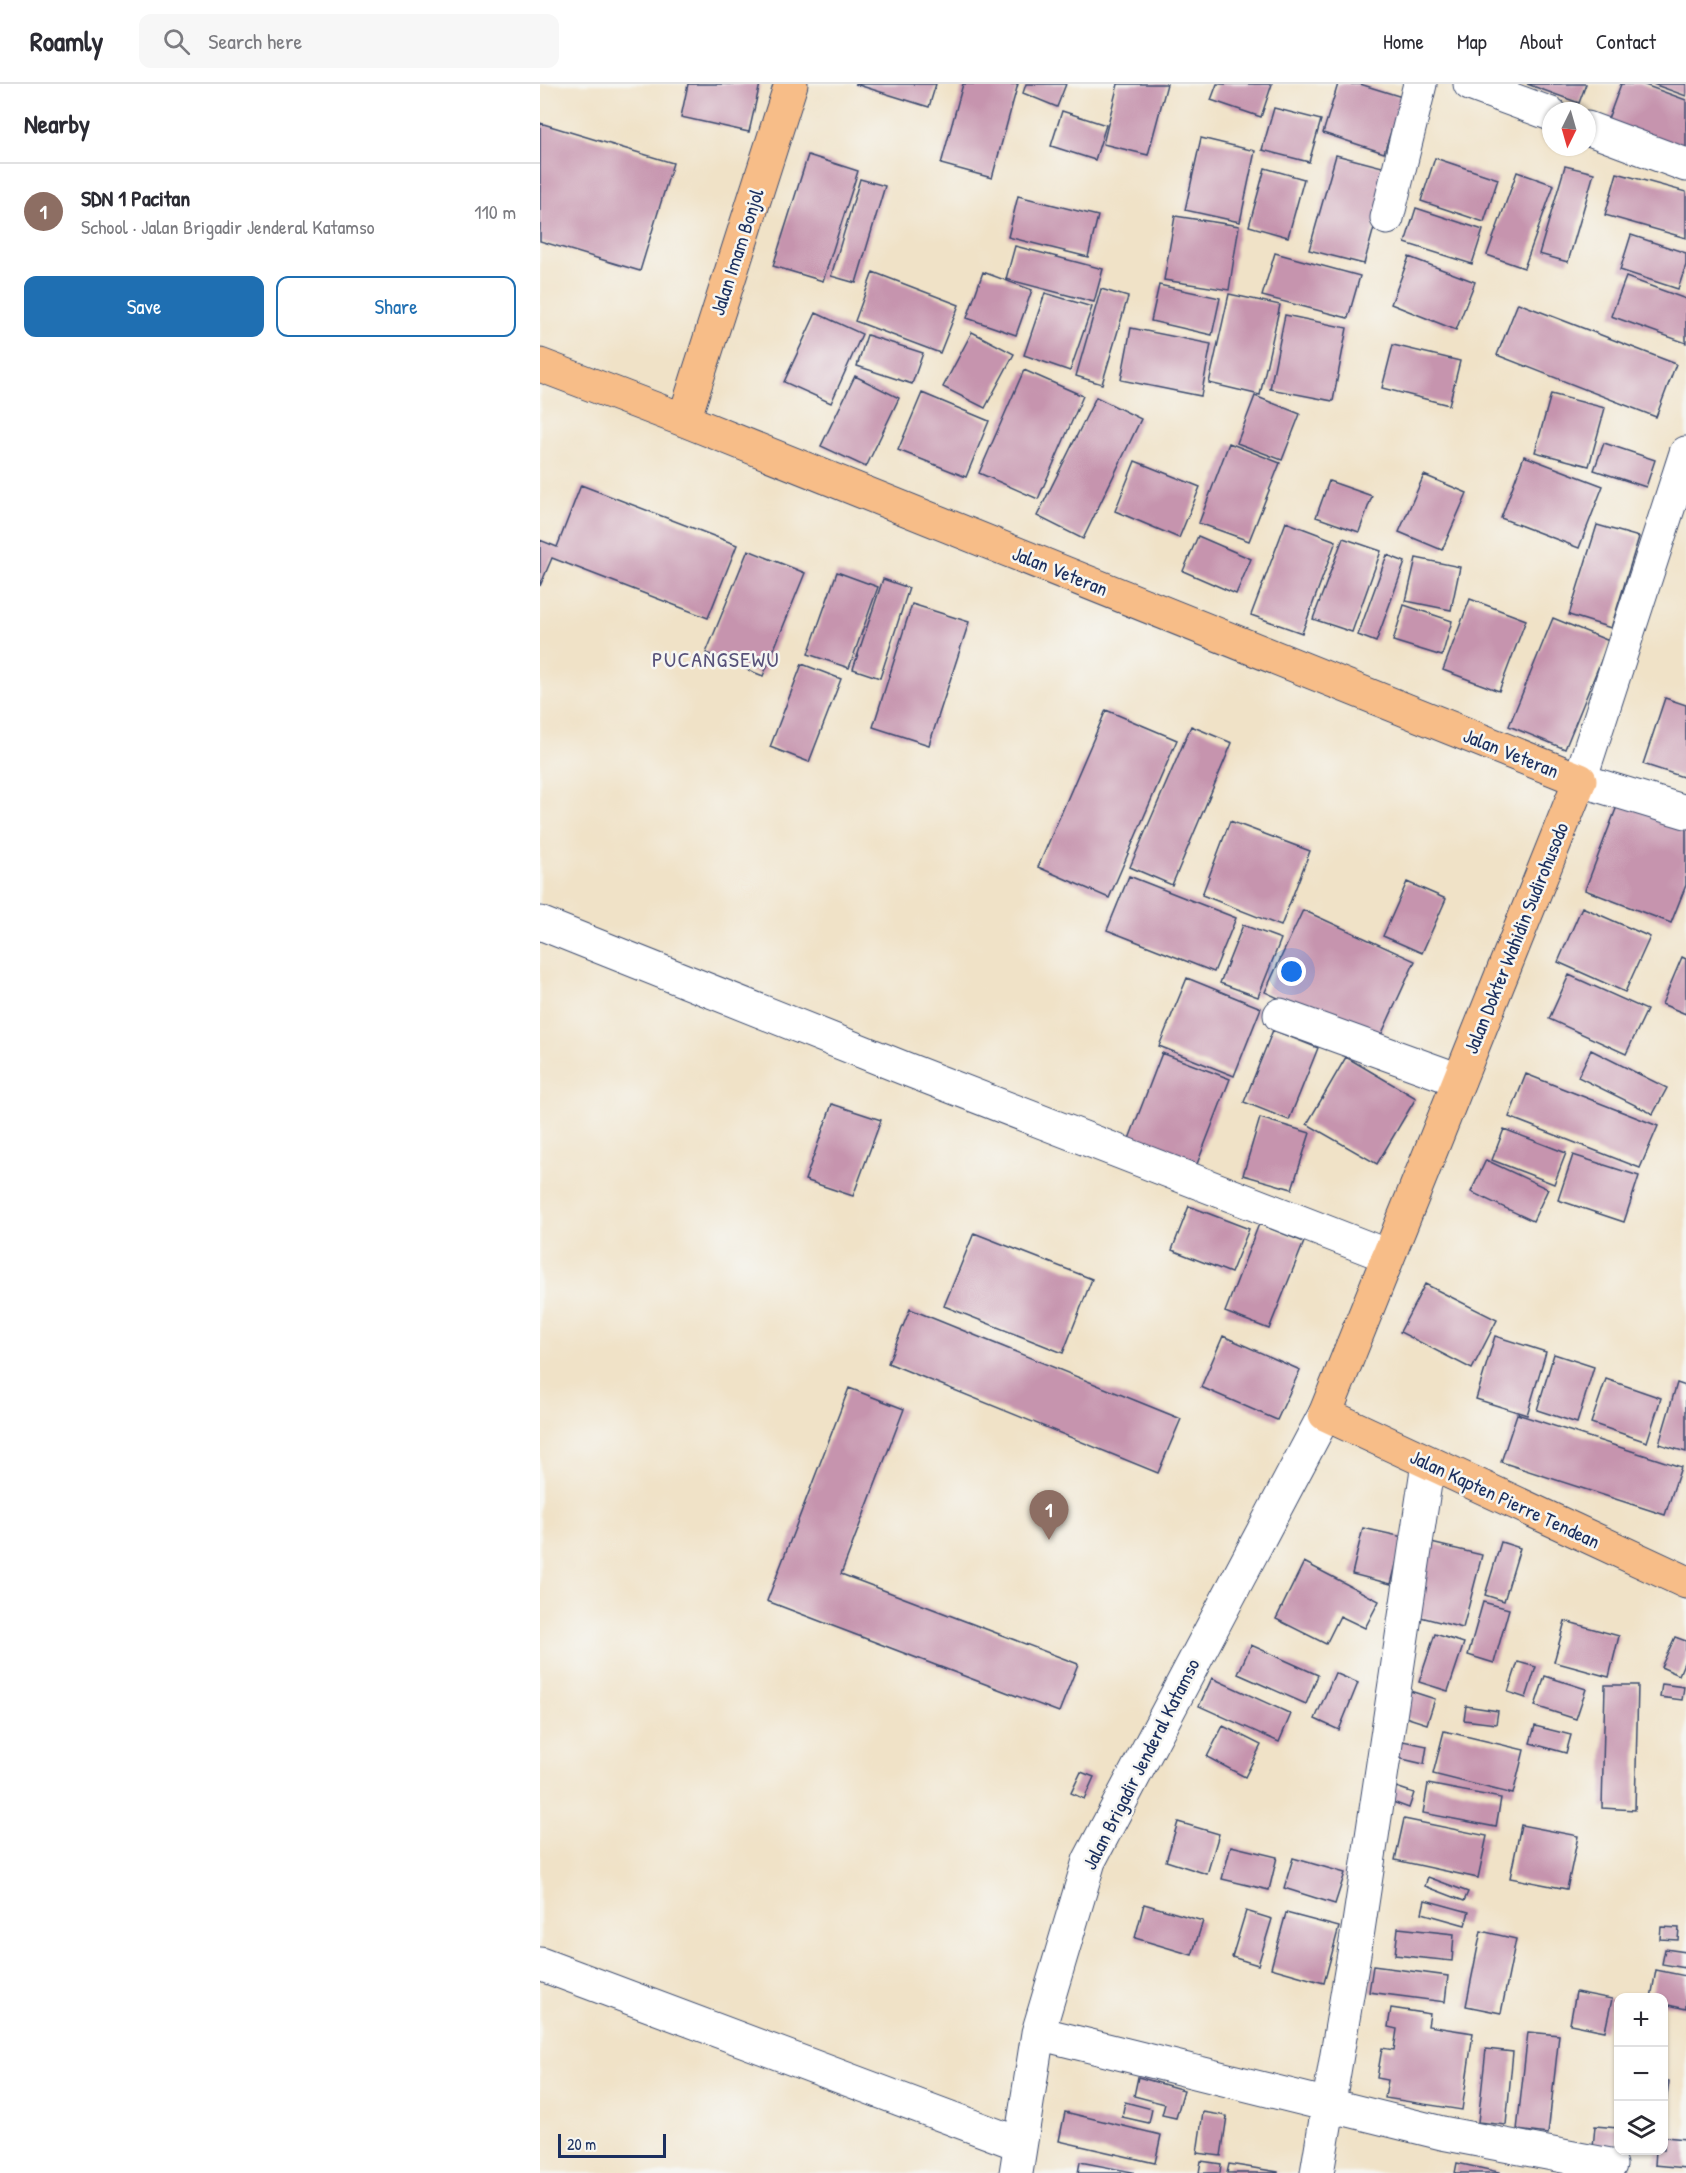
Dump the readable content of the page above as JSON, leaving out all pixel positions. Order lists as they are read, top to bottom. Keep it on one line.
{"streets":{"main road":["Jalan Imam Bonjol","Jalan Veteran","Jalan Dokter Wahidin Sudirohusodo","Jalan Kapten Pierre Tendean"],"street":["Jalan Brigadir Jenderal Katamso"]},"crossings":[["Jalan Imam Bonjol","Jalan Veteran"],["Jalan Veteran","Jalan Dokter Wahidin Sudirohusodo"],["Jalan Dokter Wahidin Sudirohusodo","Jalan Kapten Pierre Tendean"],["Jalan Dokter Wahidin Sudirohusodo","Jalan Brigadir Jenderal Katamso"],["Jalan Kapten Pierre Tendean","Jalan Brigadir Jenderal Katamso"]],"districts":["PUCANGSEWU"],"scale_bar":"20 m","north":"bottom","page":{"header":"Roamly","search":"Search here","nav":["Home","Map","About","Contact"],"heading":"Nearby","list":[{"mark":"1","name":"SDN 1 Pacitan","note":"School · Jalan Brigadir Jenderal Katamso","value":"110 m"}],"buttons":["Save","Share"],"pins":"1","map_buttons":["+","−"],"scale":"20 m"}}
